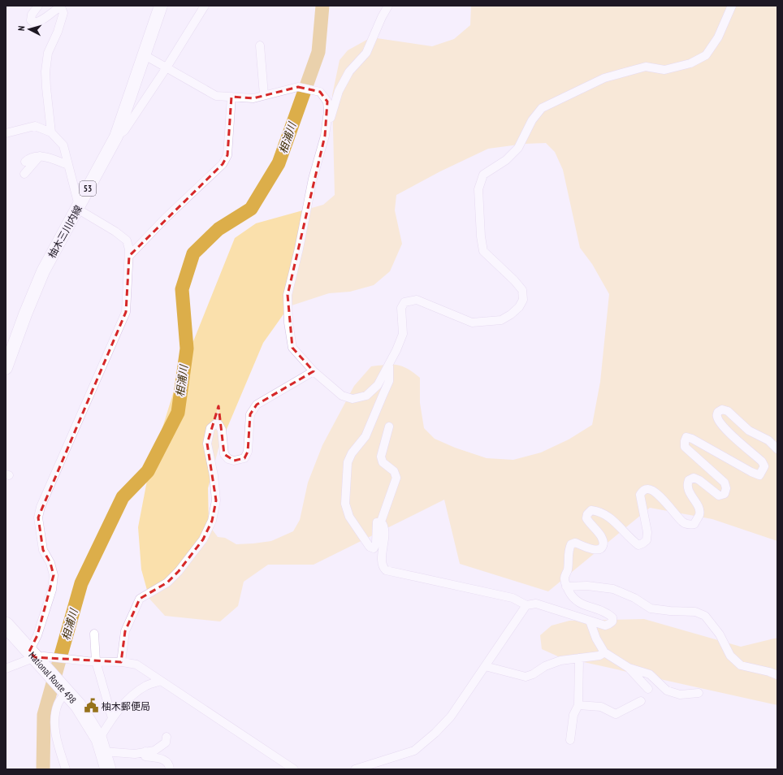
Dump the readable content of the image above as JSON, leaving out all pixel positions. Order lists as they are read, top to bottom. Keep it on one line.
{"streets":{"highway":["National Route 498"],"main road":["53","柚木三川内線"]},"water":["相浦川"],"places":{"public building":["柚木郵便局"]},"north":"left"}
